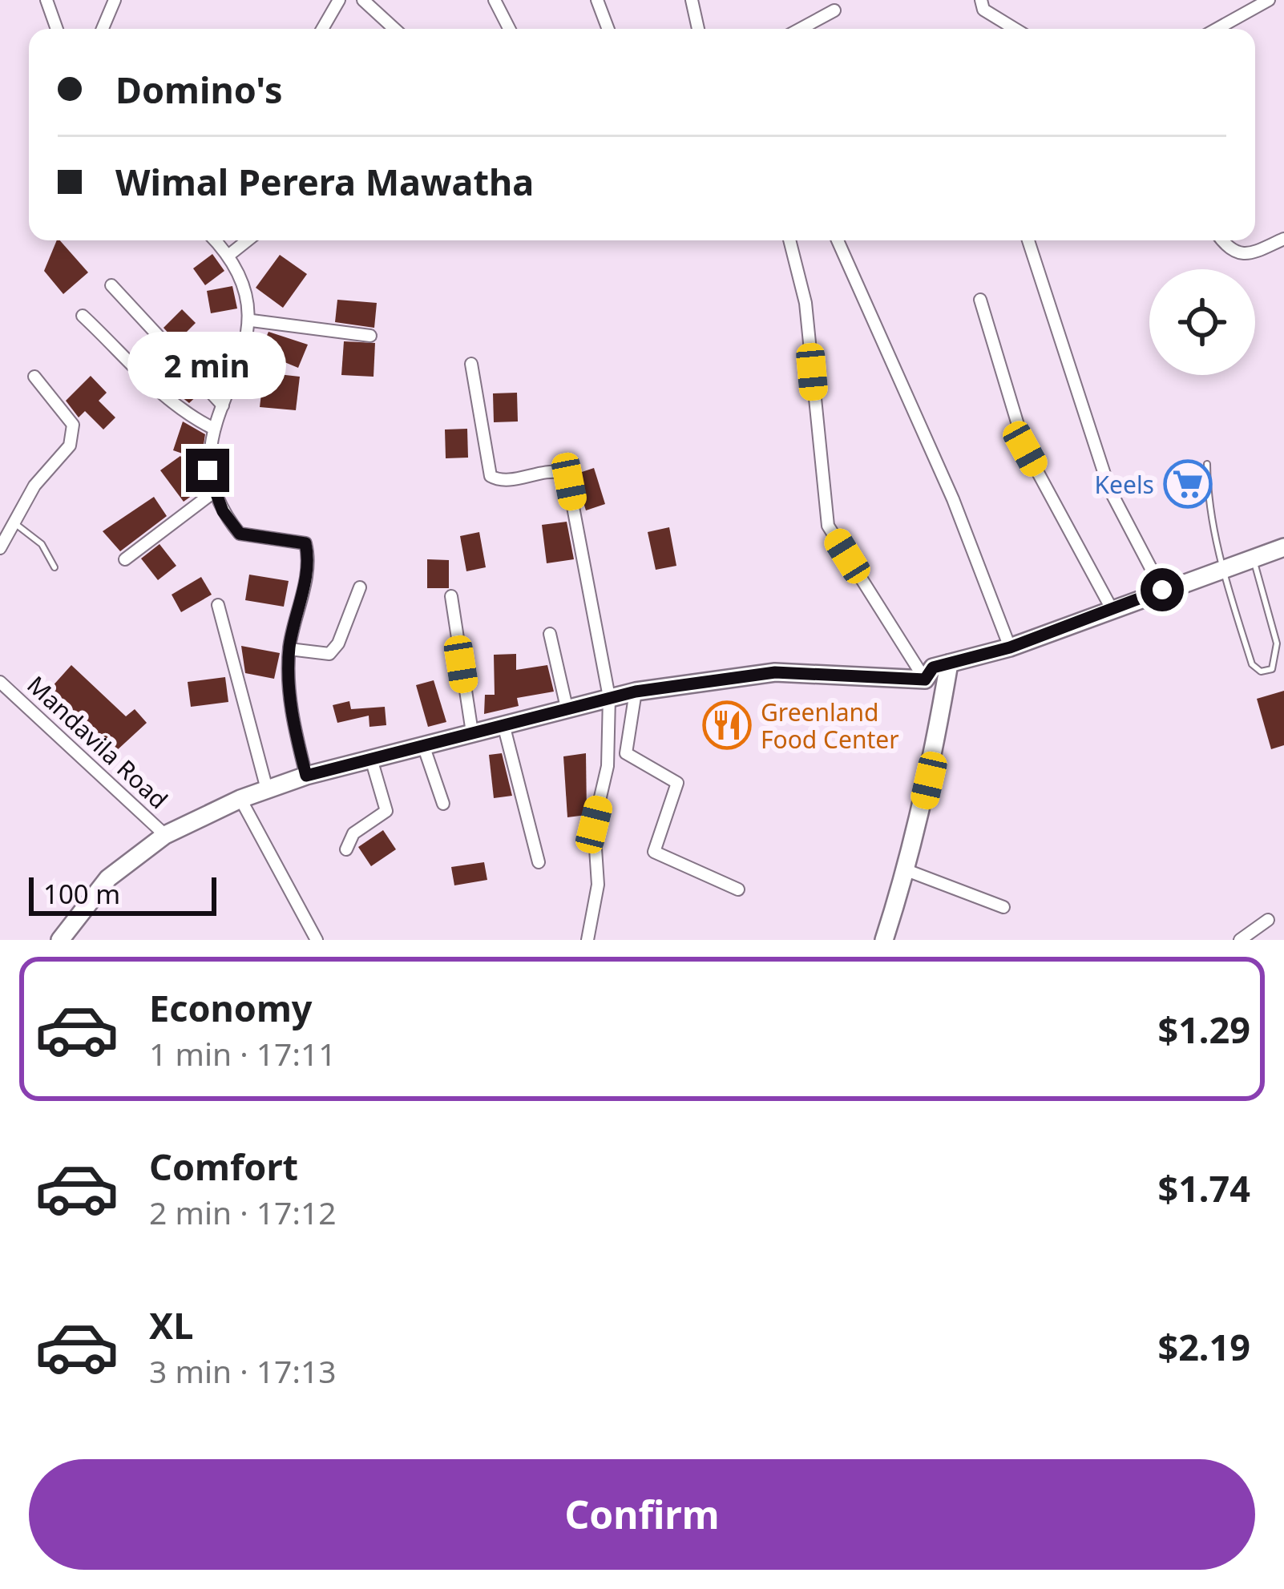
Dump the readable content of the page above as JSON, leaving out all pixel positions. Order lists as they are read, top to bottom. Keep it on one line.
{"streets":{"street":["Mandavila Road"]},"places":{"supermarket":["Keels"],"restaurant":["Greenland Food Center"]},"scale_bar":"100 m","page":{"banner":["Domino's","Wimal Perera Mawatha"],"bubble":"2 min","scale":"100 m","list":[{"name":"Economy","note":"1 min · 17:11","value":"$1.29"},{"name":"Comfort","note":"2 min · 17:12","value":"$1.74"},{"name":"XL","note":"3 min · 17:13","value":"$2.19"}],"buttons":"Confirm"}}
